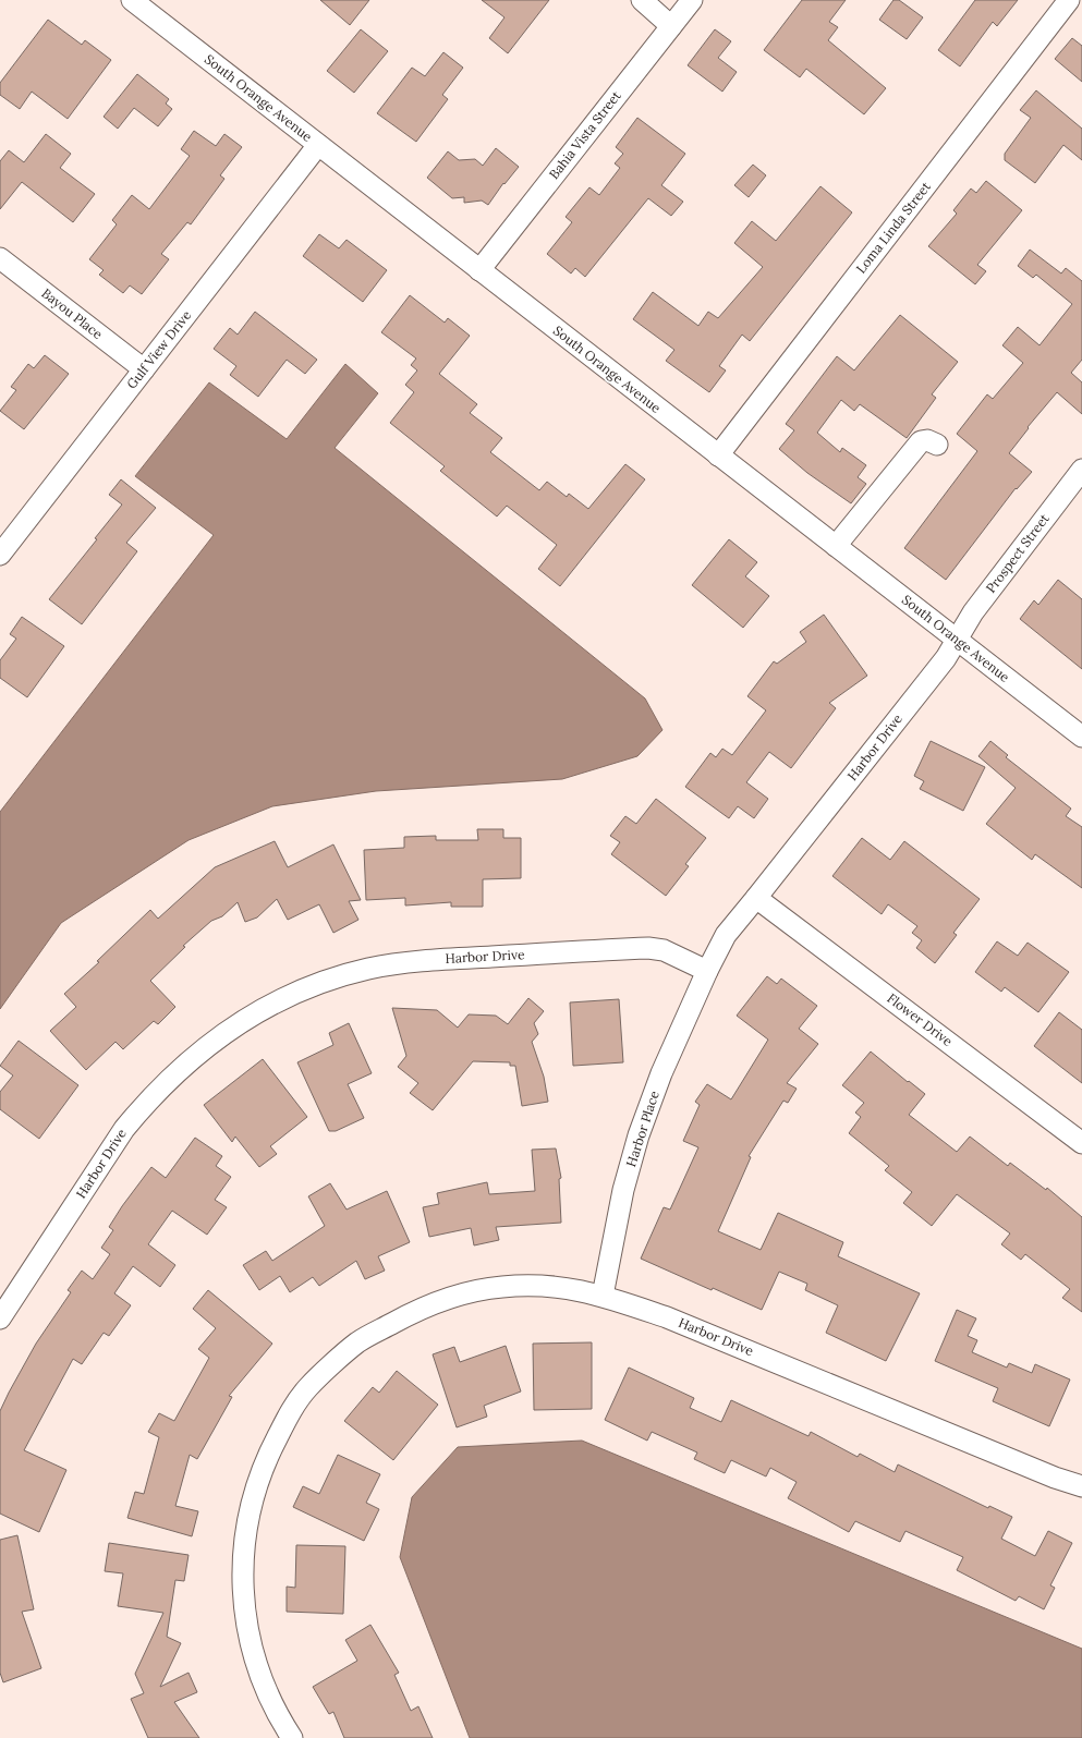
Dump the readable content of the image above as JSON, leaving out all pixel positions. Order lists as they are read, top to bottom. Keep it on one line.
{"streets":{"street":["South Orange Avenue","Bahia Vista Street","Loma Linda Street","Bayou Place","Gulf View Drive","Prospect Street","Harbor Drive","Flower Drive","Harbor Place"]},"crossings":[["South Orange Avenue","Bahia Vista Street"],["South Orange Avenue","Loma Linda Street"],["South Orange Avenue","Gulf View Drive"],["South Orange Avenue","Prospect Street"],["South Orange Avenue","Harbor Drive"],["Bayou Place","Gulf View Drive"],["Prospect Street","Harbor Drive"],["Harbor Drive","Flower Drive"],["Harbor Drive","Harbor Place"]]}
